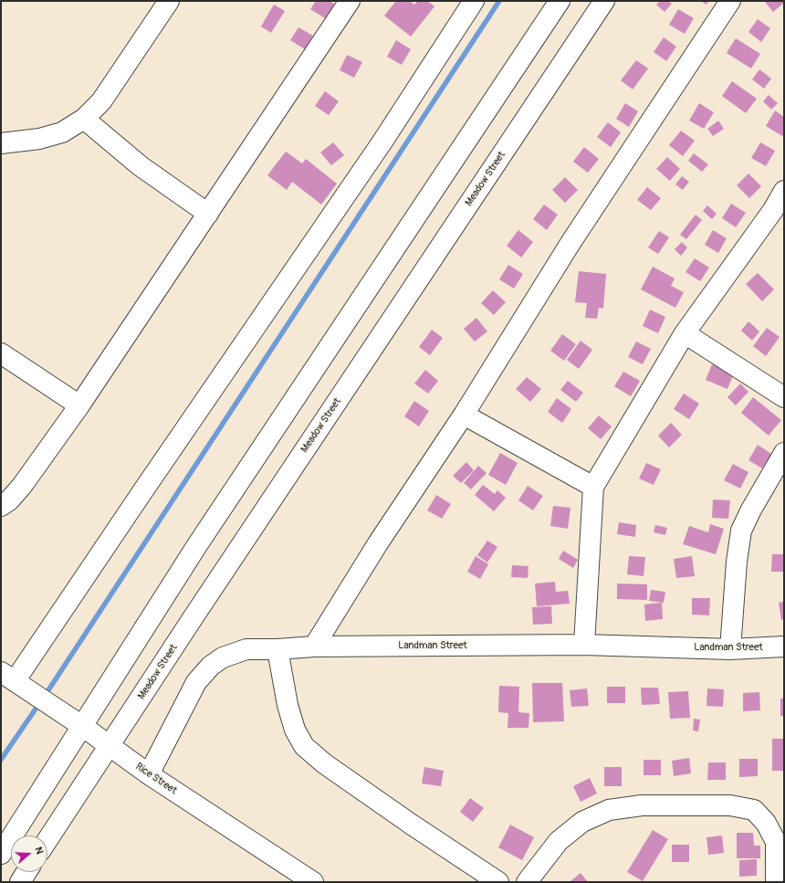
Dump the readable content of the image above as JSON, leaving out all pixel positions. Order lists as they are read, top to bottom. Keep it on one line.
{"streets":{"street":["Meadow Street","Landman Street","Rice Street"]},"crossings":[["Meadow Street","Rice Street"],["Landman Street","Rice Street"]],"north":"right"}
